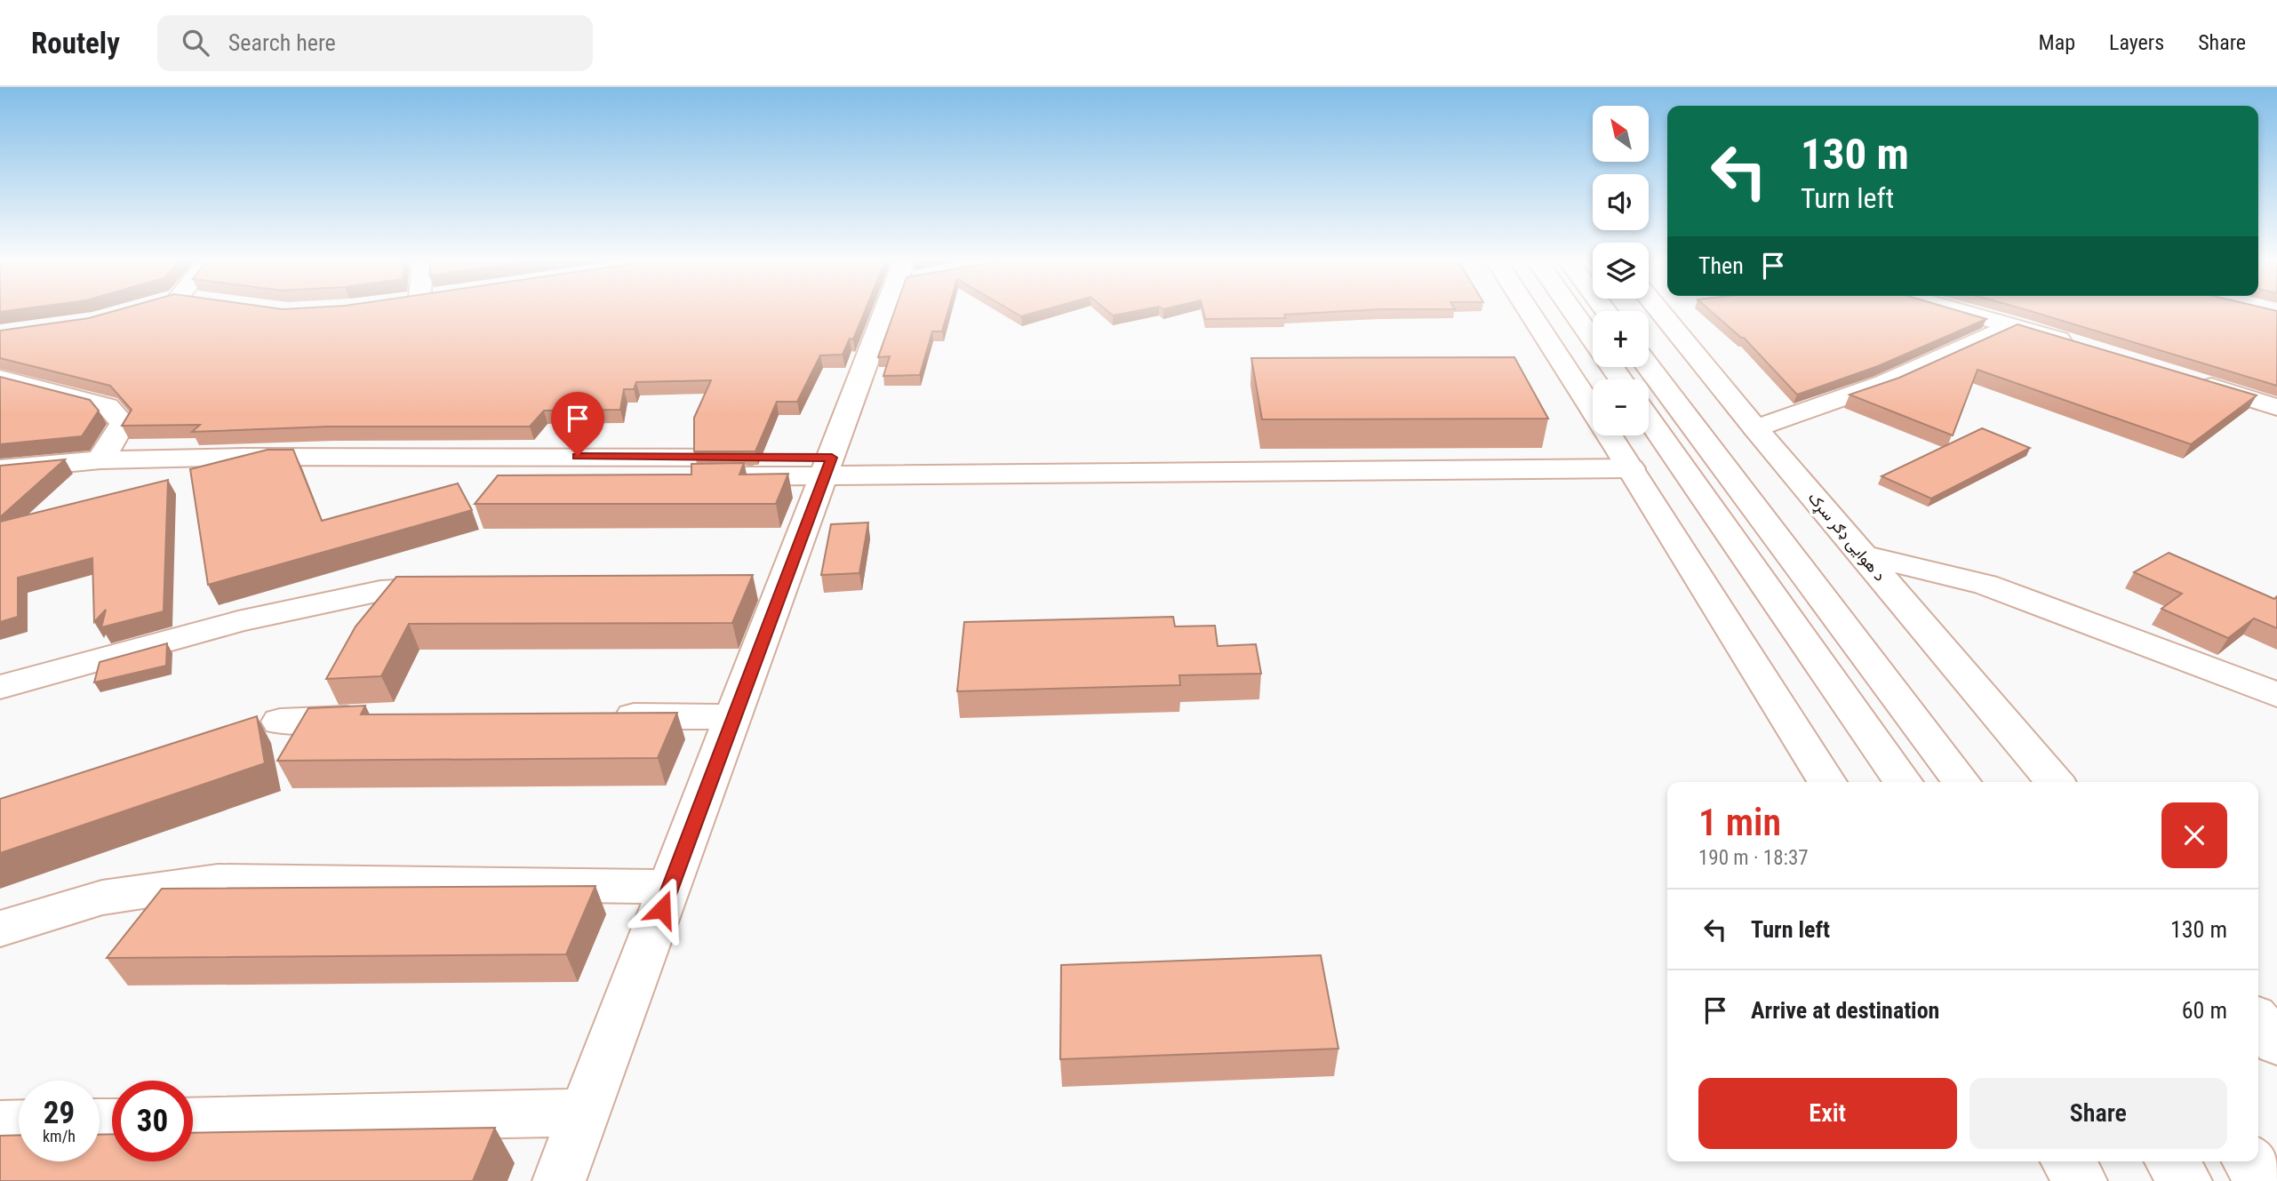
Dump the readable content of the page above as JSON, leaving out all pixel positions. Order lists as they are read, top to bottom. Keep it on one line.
{"streets":{"street":["د هوایی ډګر سړک"]},"north":"top left","page":{"header":"Routely","search":"Search here","nav":["Map","Layers","Share"],"map_buttons":["+","−"],"turn":["130 m","Turn left"],"then":"Then","heading":["1 min","190 m · 18:37"],"list":[{"name":"Turn left","value":"130 m"},{"name":"Arrive at destination","value":"60 m"}],"buttons":["Exit","Share"],"speed":"29 km/h","limit":"30"}}
